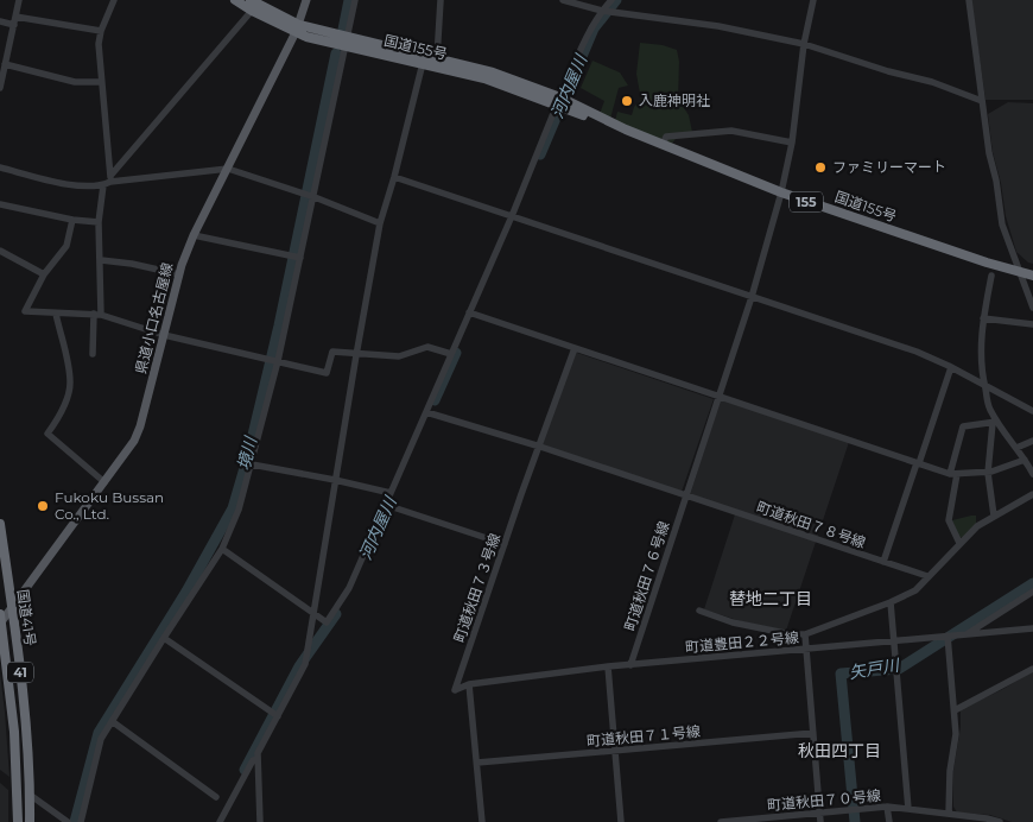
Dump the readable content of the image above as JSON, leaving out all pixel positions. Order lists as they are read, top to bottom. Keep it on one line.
{"streets":{"highway":["国道155号","155","国道41号","41"],"main road":["県道小口名古屋線"],"street":["町道秋田７８号線","町道秋田７６号線","町道秋田７３号線","町道豊田２２号線","町道秋田７１号線","町道秋田７０号線"]},"crossings":[["国道155号","県道小口名古屋線"],["国道155号","町道秋田７６号線"],["県道小口名古屋線","国道41号"],["町道秋田７８号線","町道秋田７６号線"],["町道秋田７８号線","町道秋田７３号線"],["町道秋田７６号線","町道豊田２２号線"],["町道秋田７３号線","町道豊田２２号線"]],"districts":["替地二丁目","秋田四丁目"],"water":["河内屋川","境川","矢戸川"],"places":["入鹿神明社","ファミリーマート","Fukoku Bussan Co., Ltd."]}
